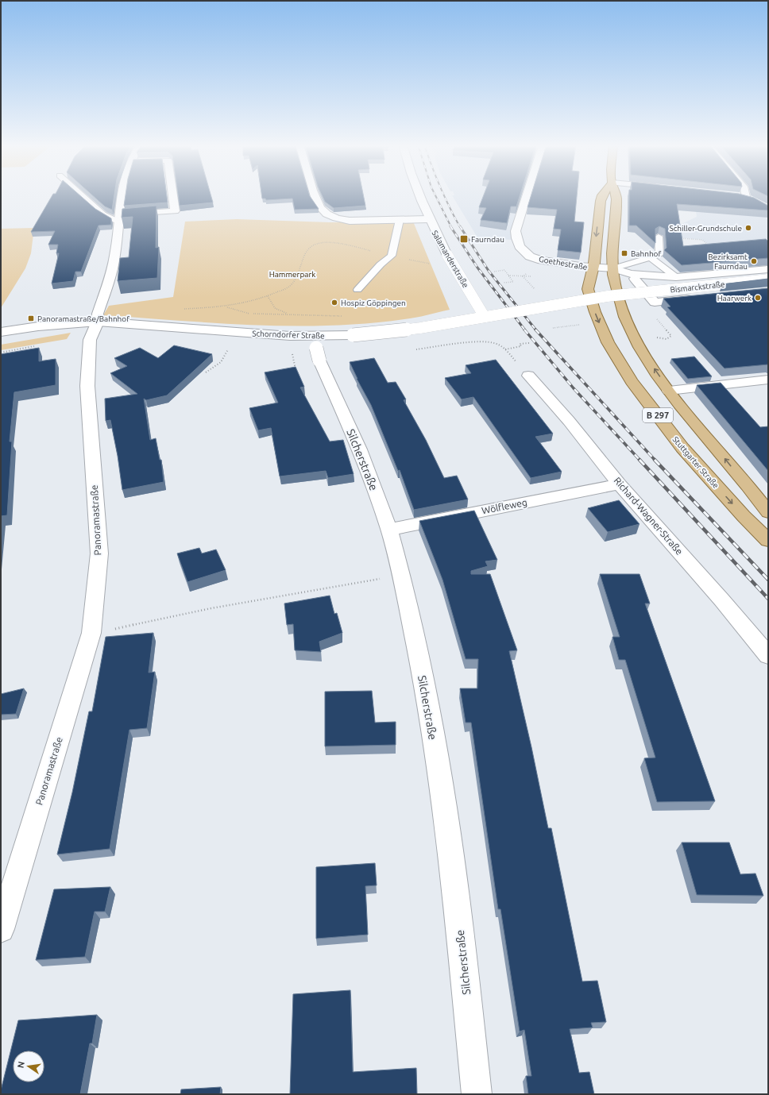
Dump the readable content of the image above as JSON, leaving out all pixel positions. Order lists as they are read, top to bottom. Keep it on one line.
{"streets":{"main road":["B 297","Stuttgarter Straße"],"street":["Salamanderstraße","Goethestraße","Bismarckstraße","Schorndorfer Straße","Silcherstraße","Wölfleweg","Richard-Wagner-Straße","Panoramastraße"]},"crossings":[["Salamanderstraße","Schorndorfer Straße"],["Goethestraße","Bismarckstraße"],["Goethestraße","B 297"],["Goethestraße","Stuttgarter Straße"],["Bismarckstraße","Schorndorfer Straße"],["Bismarckstraße","B 297"],["Schorndorfer Straße","Silcherstraße"],["Schorndorfer Straße","Panoramastraße"],["Silcherstraße","Wölfleweg"],["Wölfleweg","Richard-Wagner-Straße"]],"parks":["Hammerpark"],"places":{"other":["Schiller-Grundschule","Bezirksamt Faurndau","Haarwerk","Hospiz Göppingen"],"transit":["Faurndau","Bahnhof","Panoramastraße/Bahnhof"]},"north":"left"}
